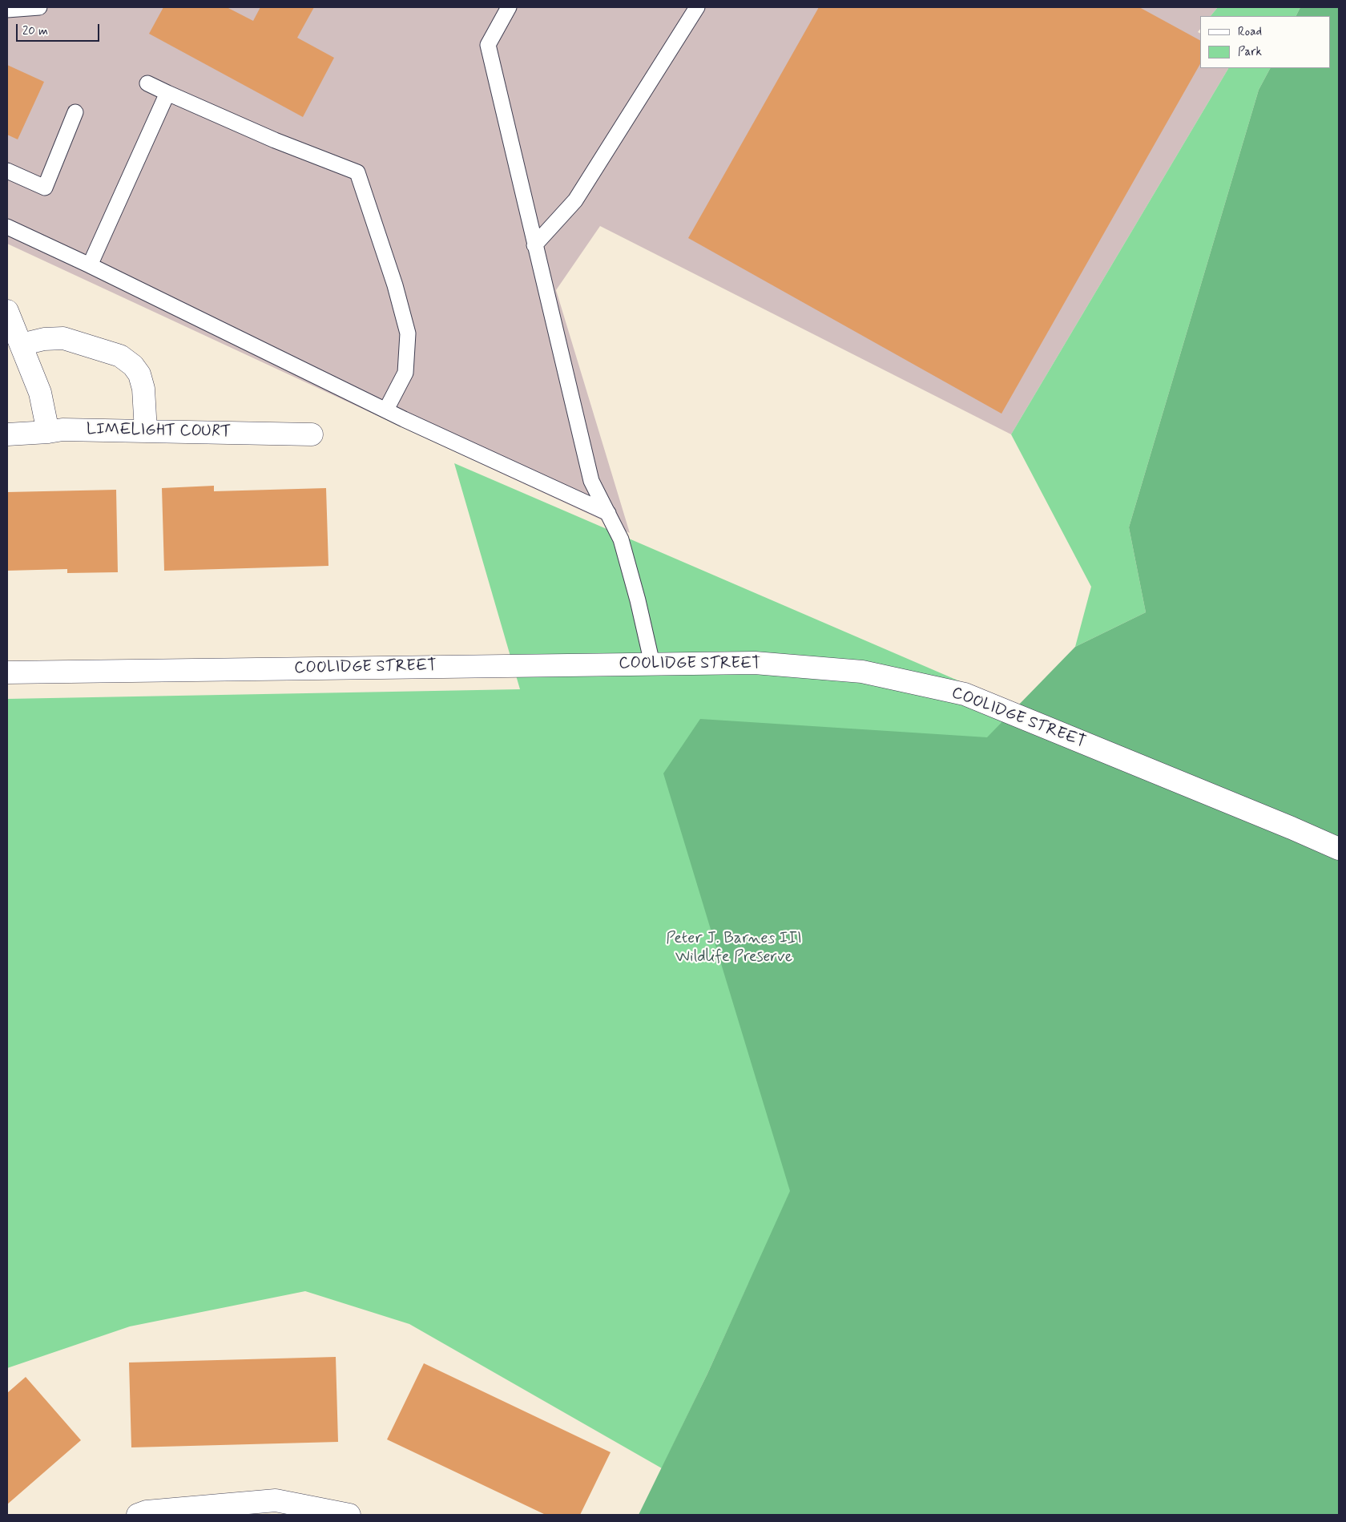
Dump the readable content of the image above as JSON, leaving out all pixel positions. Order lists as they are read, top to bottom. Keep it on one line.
{"streets":{"street":["LIMELIGHT COURT","COOLIDGE STREET"]},"parks":["Peter J. Barnes III Wildlife Preserve"],"legend":["Road","Park"],"scale_bar":"20 m"}
